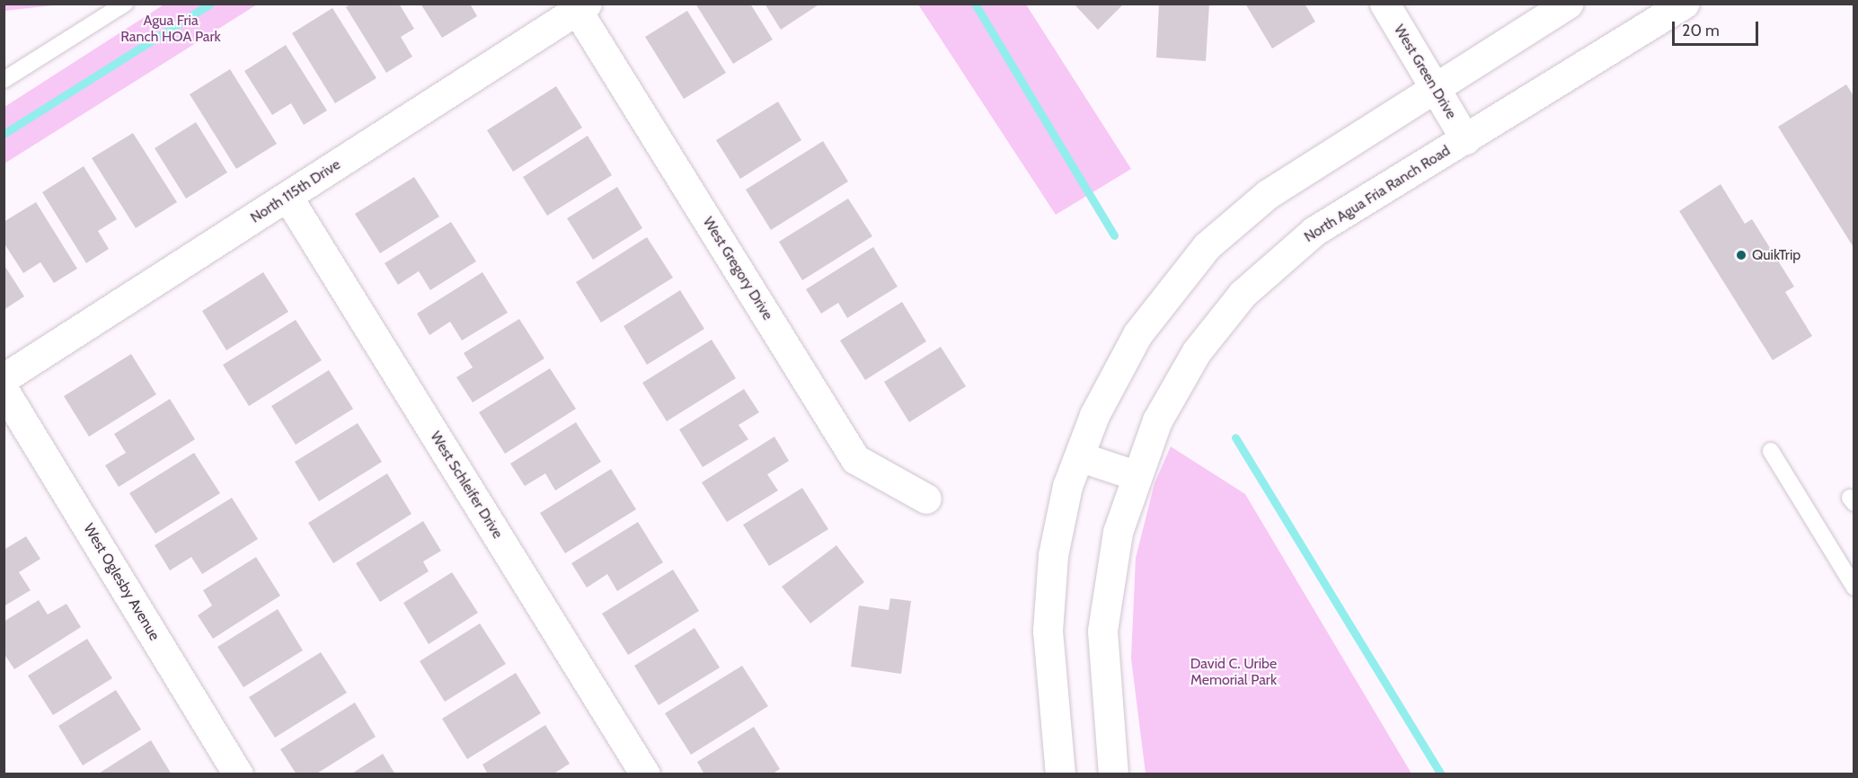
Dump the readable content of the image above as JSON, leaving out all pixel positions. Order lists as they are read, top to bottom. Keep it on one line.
{"streets":{"street":["West Green Drive","North 115th Drive","North Agua Fria Ranch Road","West Gregory Drive","West Schleifer Drive","West Oglesby Avenue"]},"crossings":[["West Green Drive","North Agua Fria Ranch Road"],["North 115th Drive","West Gregory Drive"],["North 115th Drive","West Schleifer Drive"]],"parks":["Agua Fria Ranch HOA Park","David C. Uribe Memorial Park"],"places":["QuikTrip"],"scale_bar":"20 m"}
